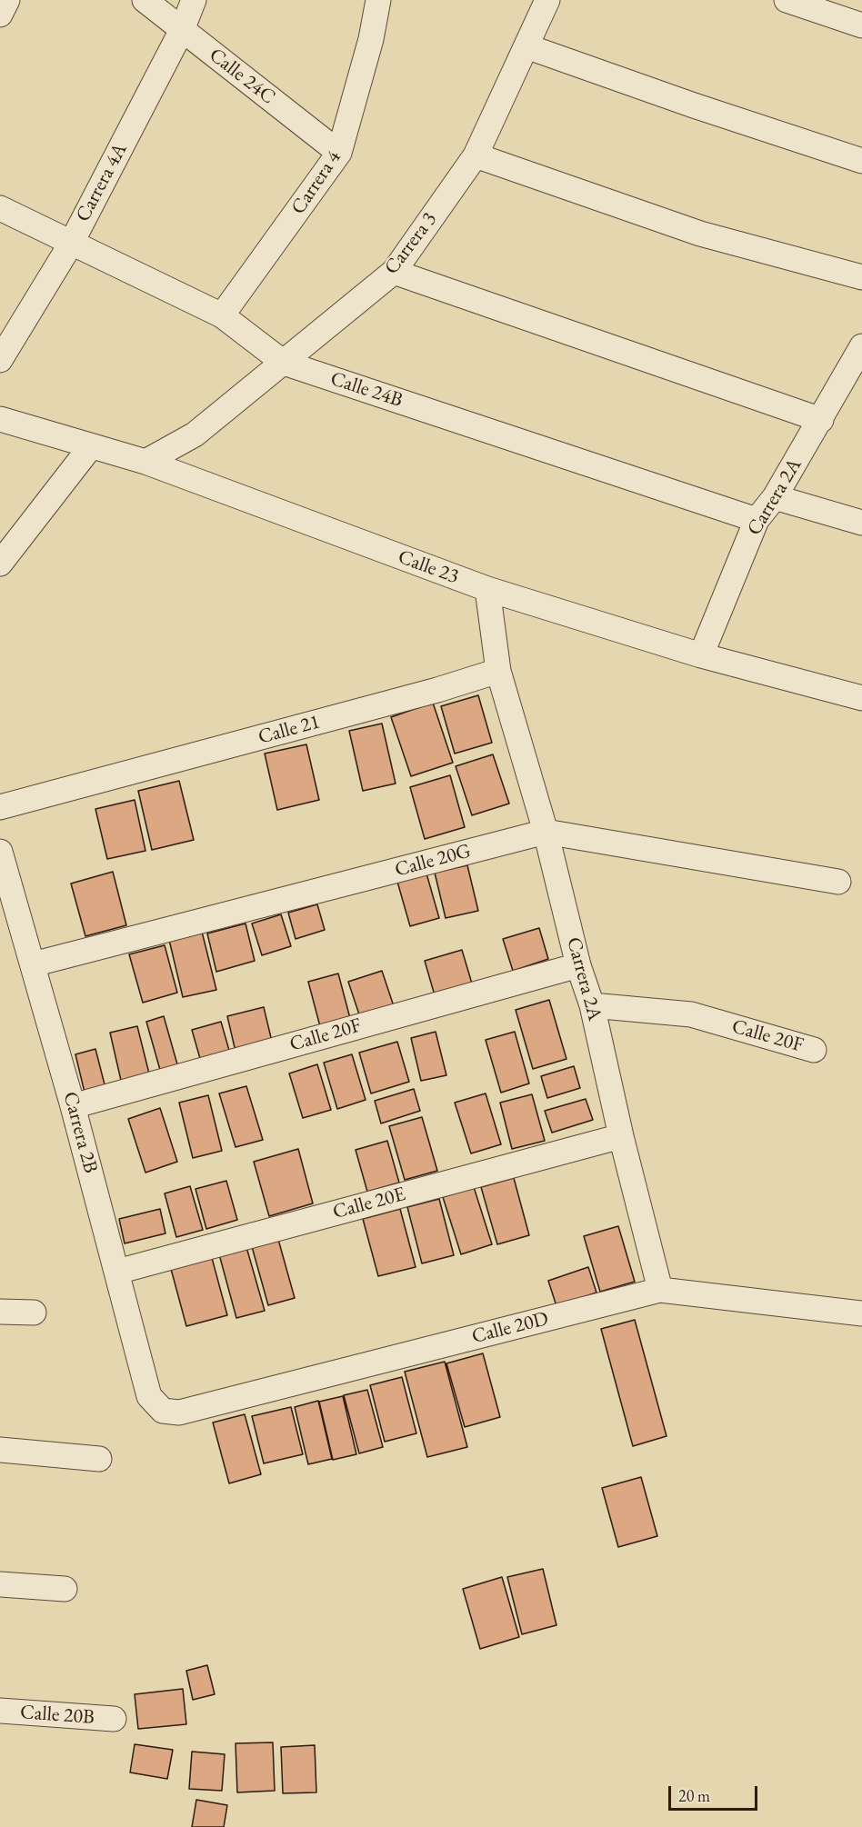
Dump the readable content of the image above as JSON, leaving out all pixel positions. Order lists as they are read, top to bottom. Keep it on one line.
{"streets":{"street":["Calle 24C","Carrera 4A","Carrera 4","Carrera 3","Calle 24B","Carrera 2A","Calle 23","Calle 21","Calle 20G","Calle 20F","Carrera 2B","Calle 20E","Calle 20D","Calle 20B"]},"crossings":[["Calle 24C","Carrera 4A"],["Calle 24C","Carrera 4"],["Carrera 4A","Calle 24B"],["Carrera 4","Calle 24B"],["Carrera 3","Calle 24B"],["Carrera 3","Calle 23"],["Calle 24B","Carrera 2A"],["Carrera 2A","Calle 23"],["Carrera 2A","Calle 21"],["Carrera 2A","Calle 20G"],["Carrera 2A","Calle 20F"],["Carrera 2A","Calle 20E"],["Carrera 2A","Calle 20D"],["Calle 20G","Carrera 2B"],["Calle 20F","Carrera 2B"],["Carrera 2B","Calle 20E"],["Carrera 2B","Calle 20D"]],"scale_bar":"20 m"}
